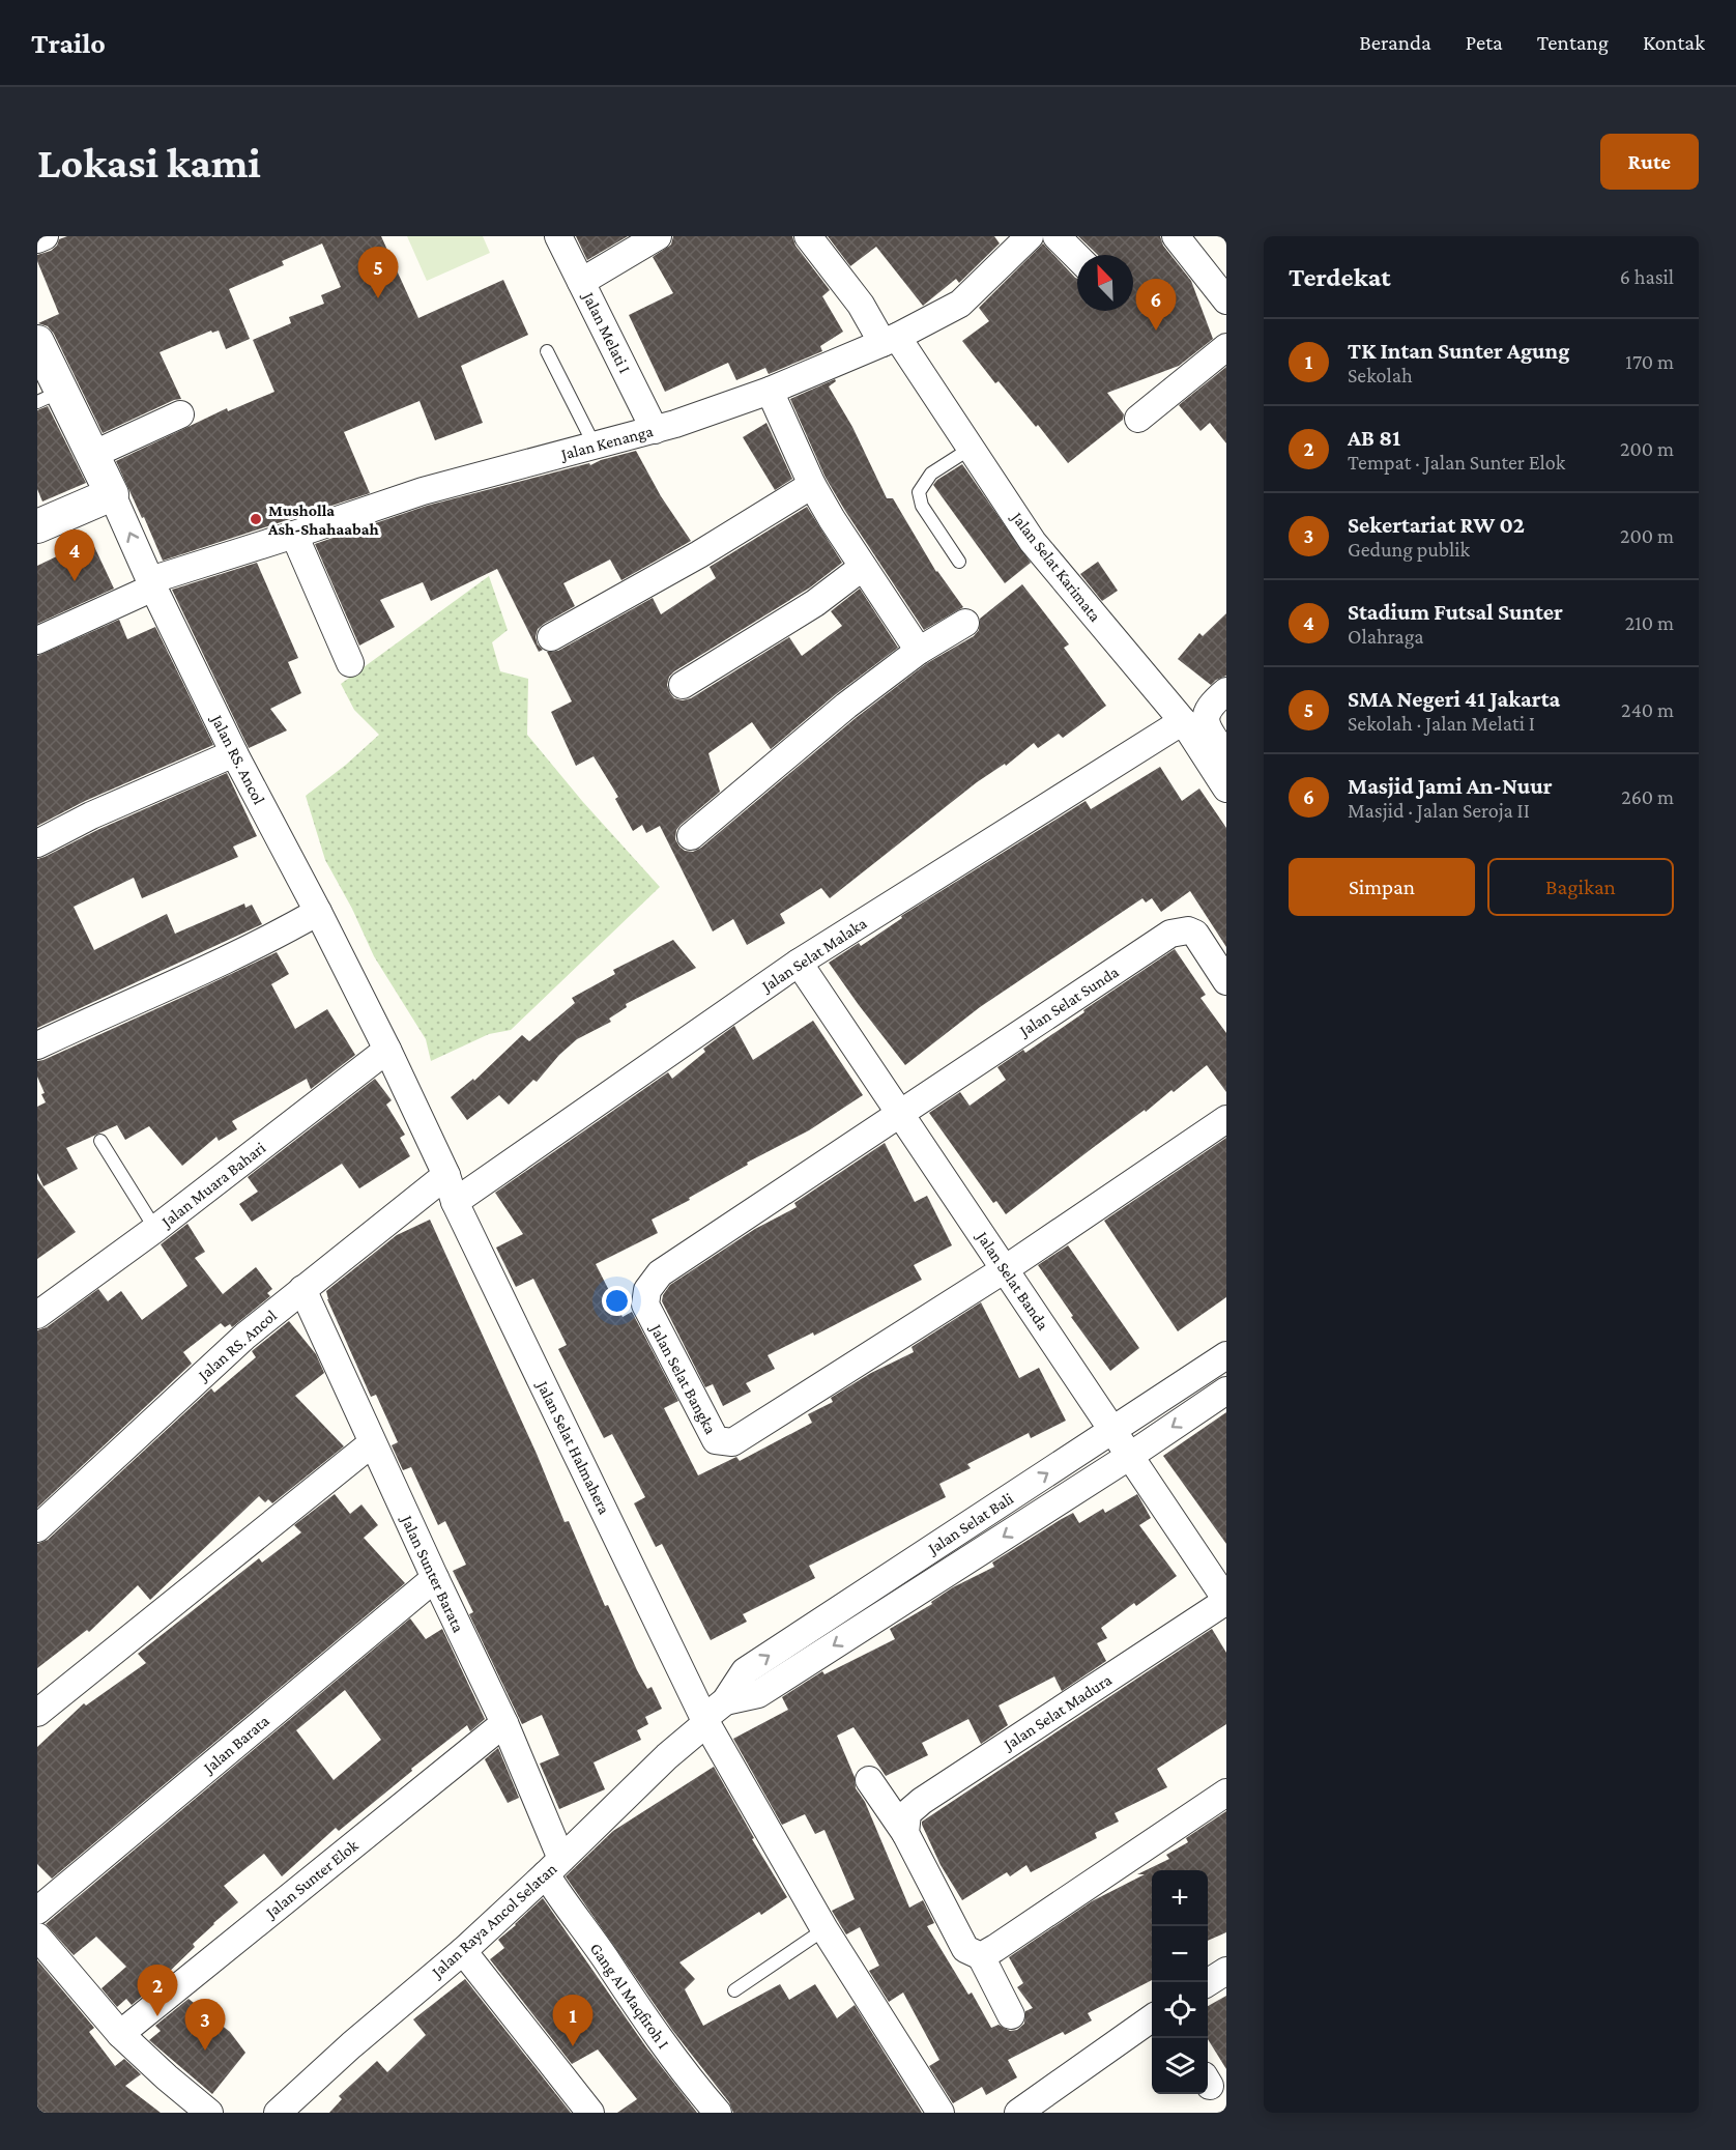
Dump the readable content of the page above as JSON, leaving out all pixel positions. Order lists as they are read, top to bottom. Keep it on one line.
{"streets":{"street":["Jalan Melati I","Jalan Kenanga","Jalan Selat Karimata","Jalan RS. Ancol","Jalan Selat Malaka","Jalan Selat Sunda","Jalan Muara Bahari","Jalan Selat Banda","Jalan Selat Bangka","Jalan Selat Halmahera","Jalan Selat Bali","Jalan Sunter Barata","Jalan Selat Madura","Jalan Barata","Jalan Sunter Elok","Jalan Raya Ancol Selatan","Gang Al Maqfiroh I"]},"crossings":[["Jalan Melati I","Jalan Kenanga"],["Jalan Kenanga","Jalan Selat Karimata"],["Jalan Kenanga","Jalan RS. Ancol"],["Jalan Selat Karimata","Jalan Selat Malaka"],["Jalan RS. Ancol","Jalan Selat Malaka"],["Jalan RS. Ancol","Jalan Muara Bahari"],["Jalan RS. Ancol","Jalan Selat Halmahera"],["Jalan RS. Ancol","Jalan Sunter Barata"],["Jalan Selat Malaka","Jalan Selat Banda"],["Jalan Selat Malaka","Jalan Selat Halmahera"],["Jalan Selat Sunda","Jalan Selat Banda"],["Jalan Selat Sunda","Jalan Selat Bangka"],["Jalan Selat Banda","Jalan Selat Bangka"],["Jalan Selat Banda","Jalan Selat Bali"],["Jalan Selat Banda","Jalan Selat Madura"],["Jalan Selat Halmahera","Jalan Selat Bali"],["Jalan Selat Halmahera","Jalan Raya Ancol Selatan"],["Jalan Selat Bali","Jalan Raya Ancol Selatan"],["Jalan Sunter Barata","Jalan Barata"],["Jalan Sunter Barata","Jalan Sunter Elok"],["Jalan Sunter Barata","Jalan Raya Ancol Selatan"],["Jalan Sunter Barata","Gang Al Maqfiroh I"],["Jalan Raya Ancol Selatan","Gang Al Maqfiroh I"]],"places":["Musholla Ash-Shahaabah"],"north":"top left","page":{"header":"Trailo","nav":["Beranda","Peta","Tentang","Kontak"],"buttons":["Rute",["Simpan","Bagikan"]],"title":"Lokasi kami","heading":["Terdekat","6 hasil"],"pins":["5","6","4","2","1","3"],"list":[{"mark":"1","name":"TK Intan Sunter Agung","note":"Sekolah","value":"170 m"},{"mark":"2","name":"AB 81","note":"Tempat · Jalan Sunter Elok","value":"200 m"},{"mark":"3","name":"Sekertariat RW 02","note":"Gedung publik","value":"200 m"},{"mark":"4","name":"Stadium Futsal Sunter","note":"Olahraga","value":"210 m"},{"mark":"5","name":"SMA Negeri 41 Jakarta","note":"Sekolah · Jalan Melati I","value":"240 m"},{"mark":"6","name":"Masjid Jami An-Nuur","note":"Masjid · Jalan Seroja II","value":"260 m"}],"map_buttons":["+","−"]}}
